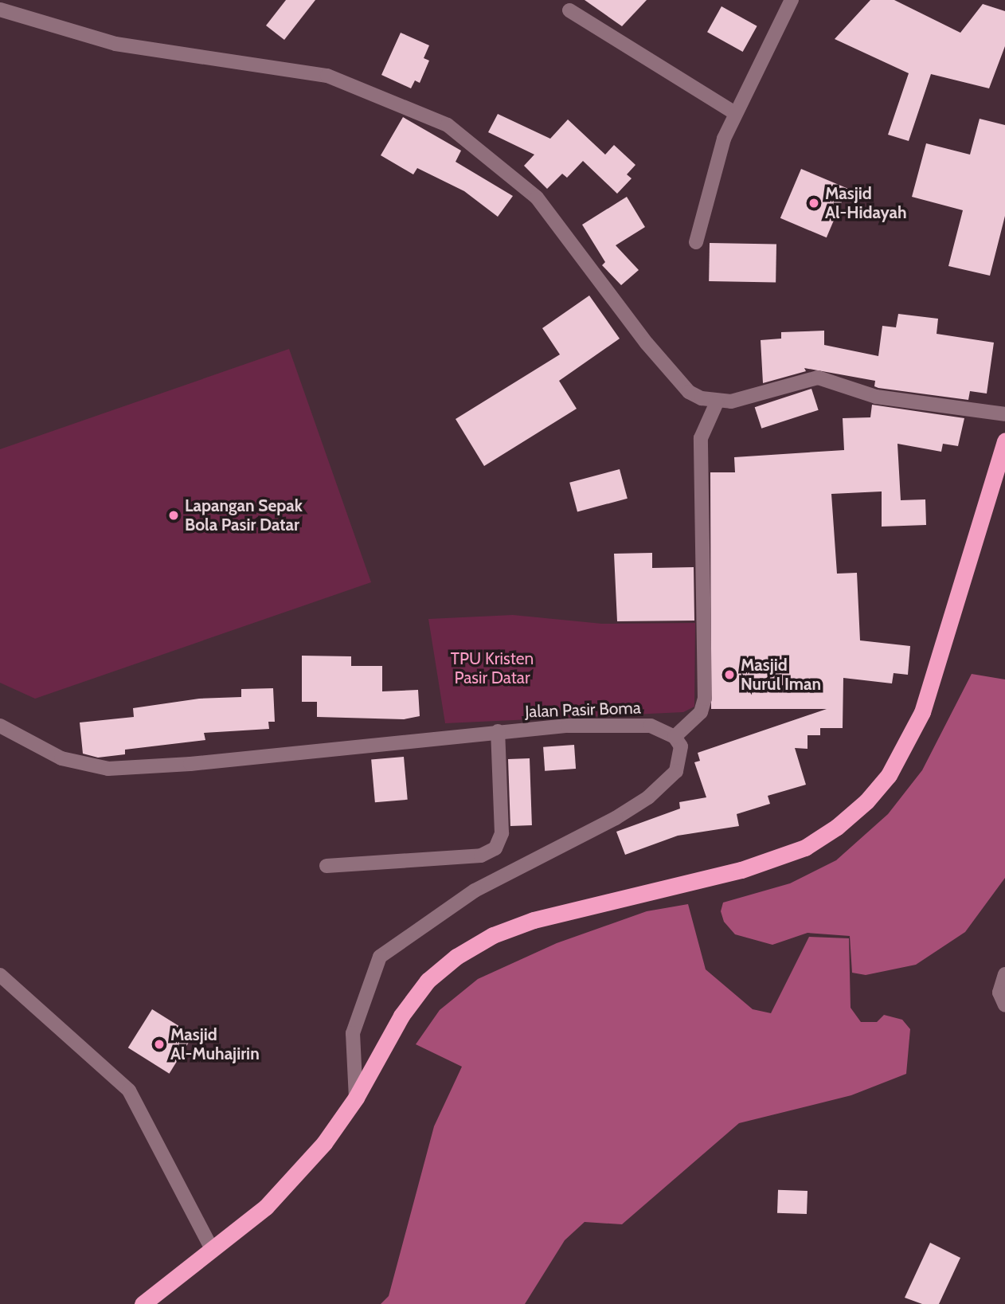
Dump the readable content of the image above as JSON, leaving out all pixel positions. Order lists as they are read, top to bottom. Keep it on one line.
{"streets":{"street":["Jalan Pasir Boma"]},"parks":["TPU Kristen Pasir Datar"],"places":["Masjid Al-Hidayah","Lapangan Sepak Bola Pasir Datar","Masjid Nurul Iman","Masjid Al-Muhajirin"]}
